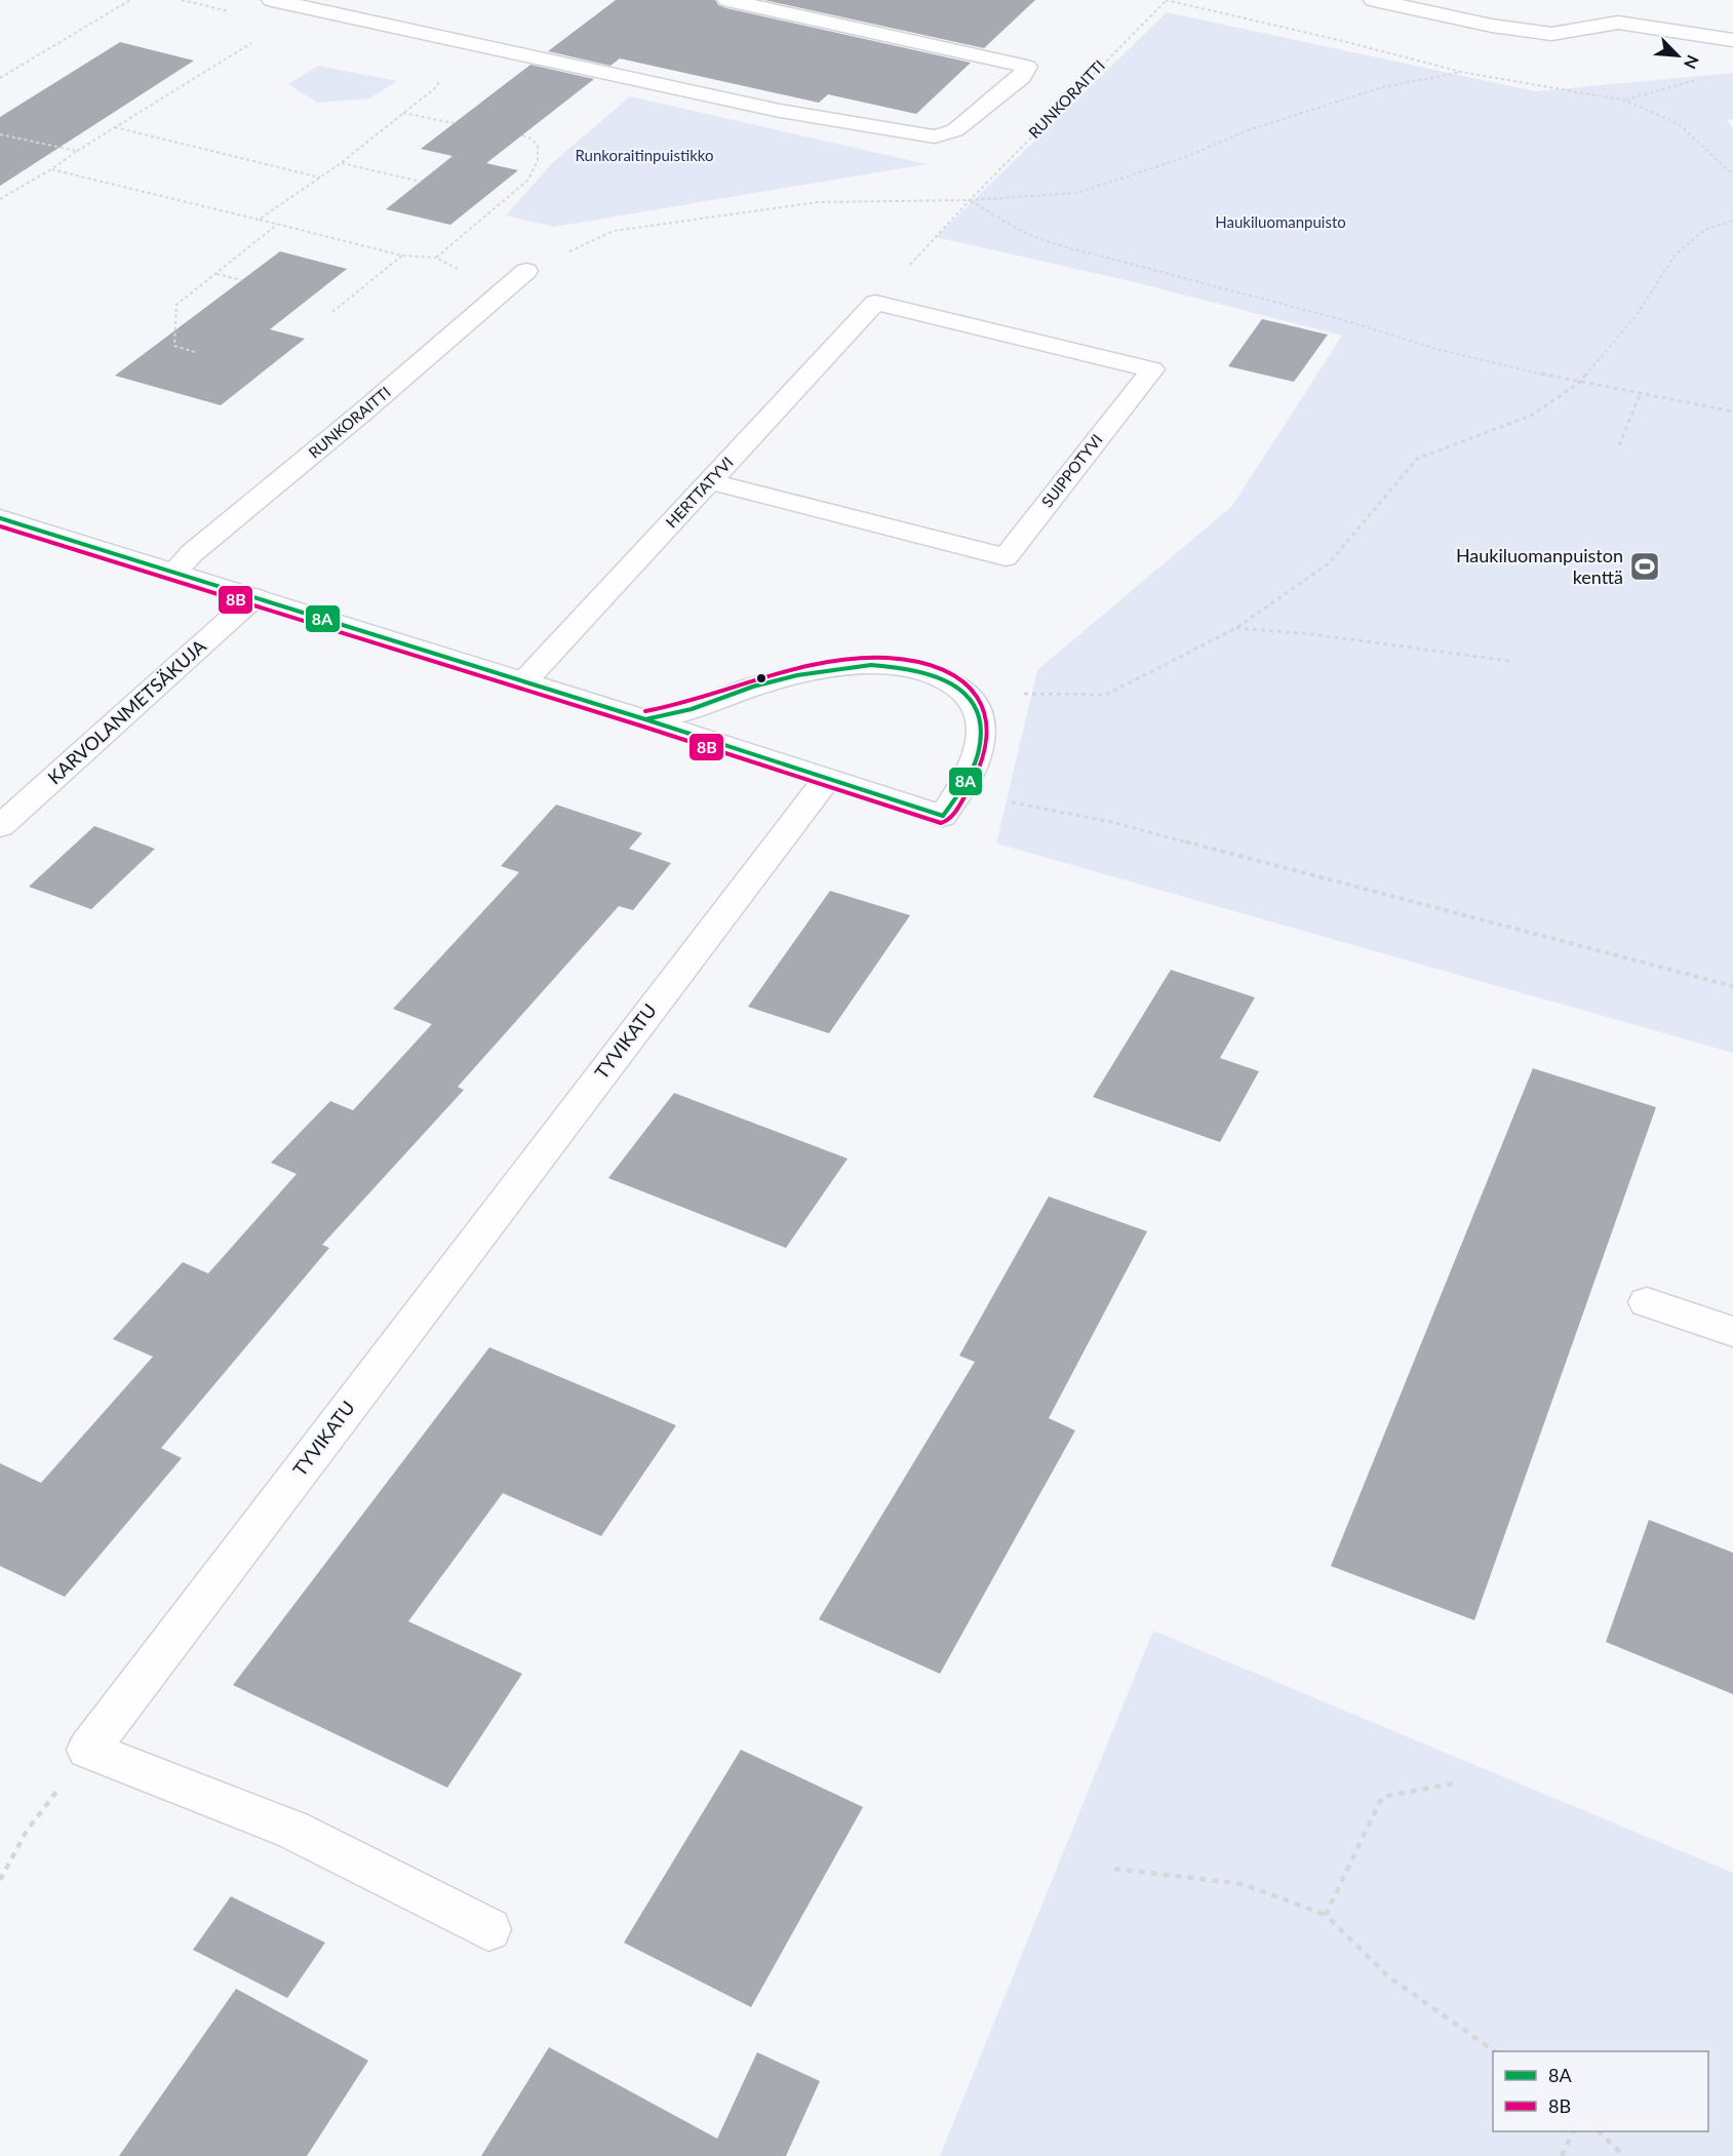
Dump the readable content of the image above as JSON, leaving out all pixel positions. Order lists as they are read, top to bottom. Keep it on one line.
{"streets":{"street":["RUNKORAITTI","SUIPPOTYVI","HERTTATYVI","KARVOLANMETSÄKUJA","TYVIKATU"]},"crossings":[["RUNKORAITTI","SUIPPOTYVI"],["RUNKORAITTI","HERTTATYVI"],["SUIPPOTYVI","HERTTATYVI"]],"parks":["Runkoraitinpuistikko","Haukiluomanpuisto"],"places":{"sports":["Haukiluomanpuiston kenttä"]},"lines":["transit line 8A","transit line 8B"],"legend":["8A","8B"],"north":"bottom right"}
